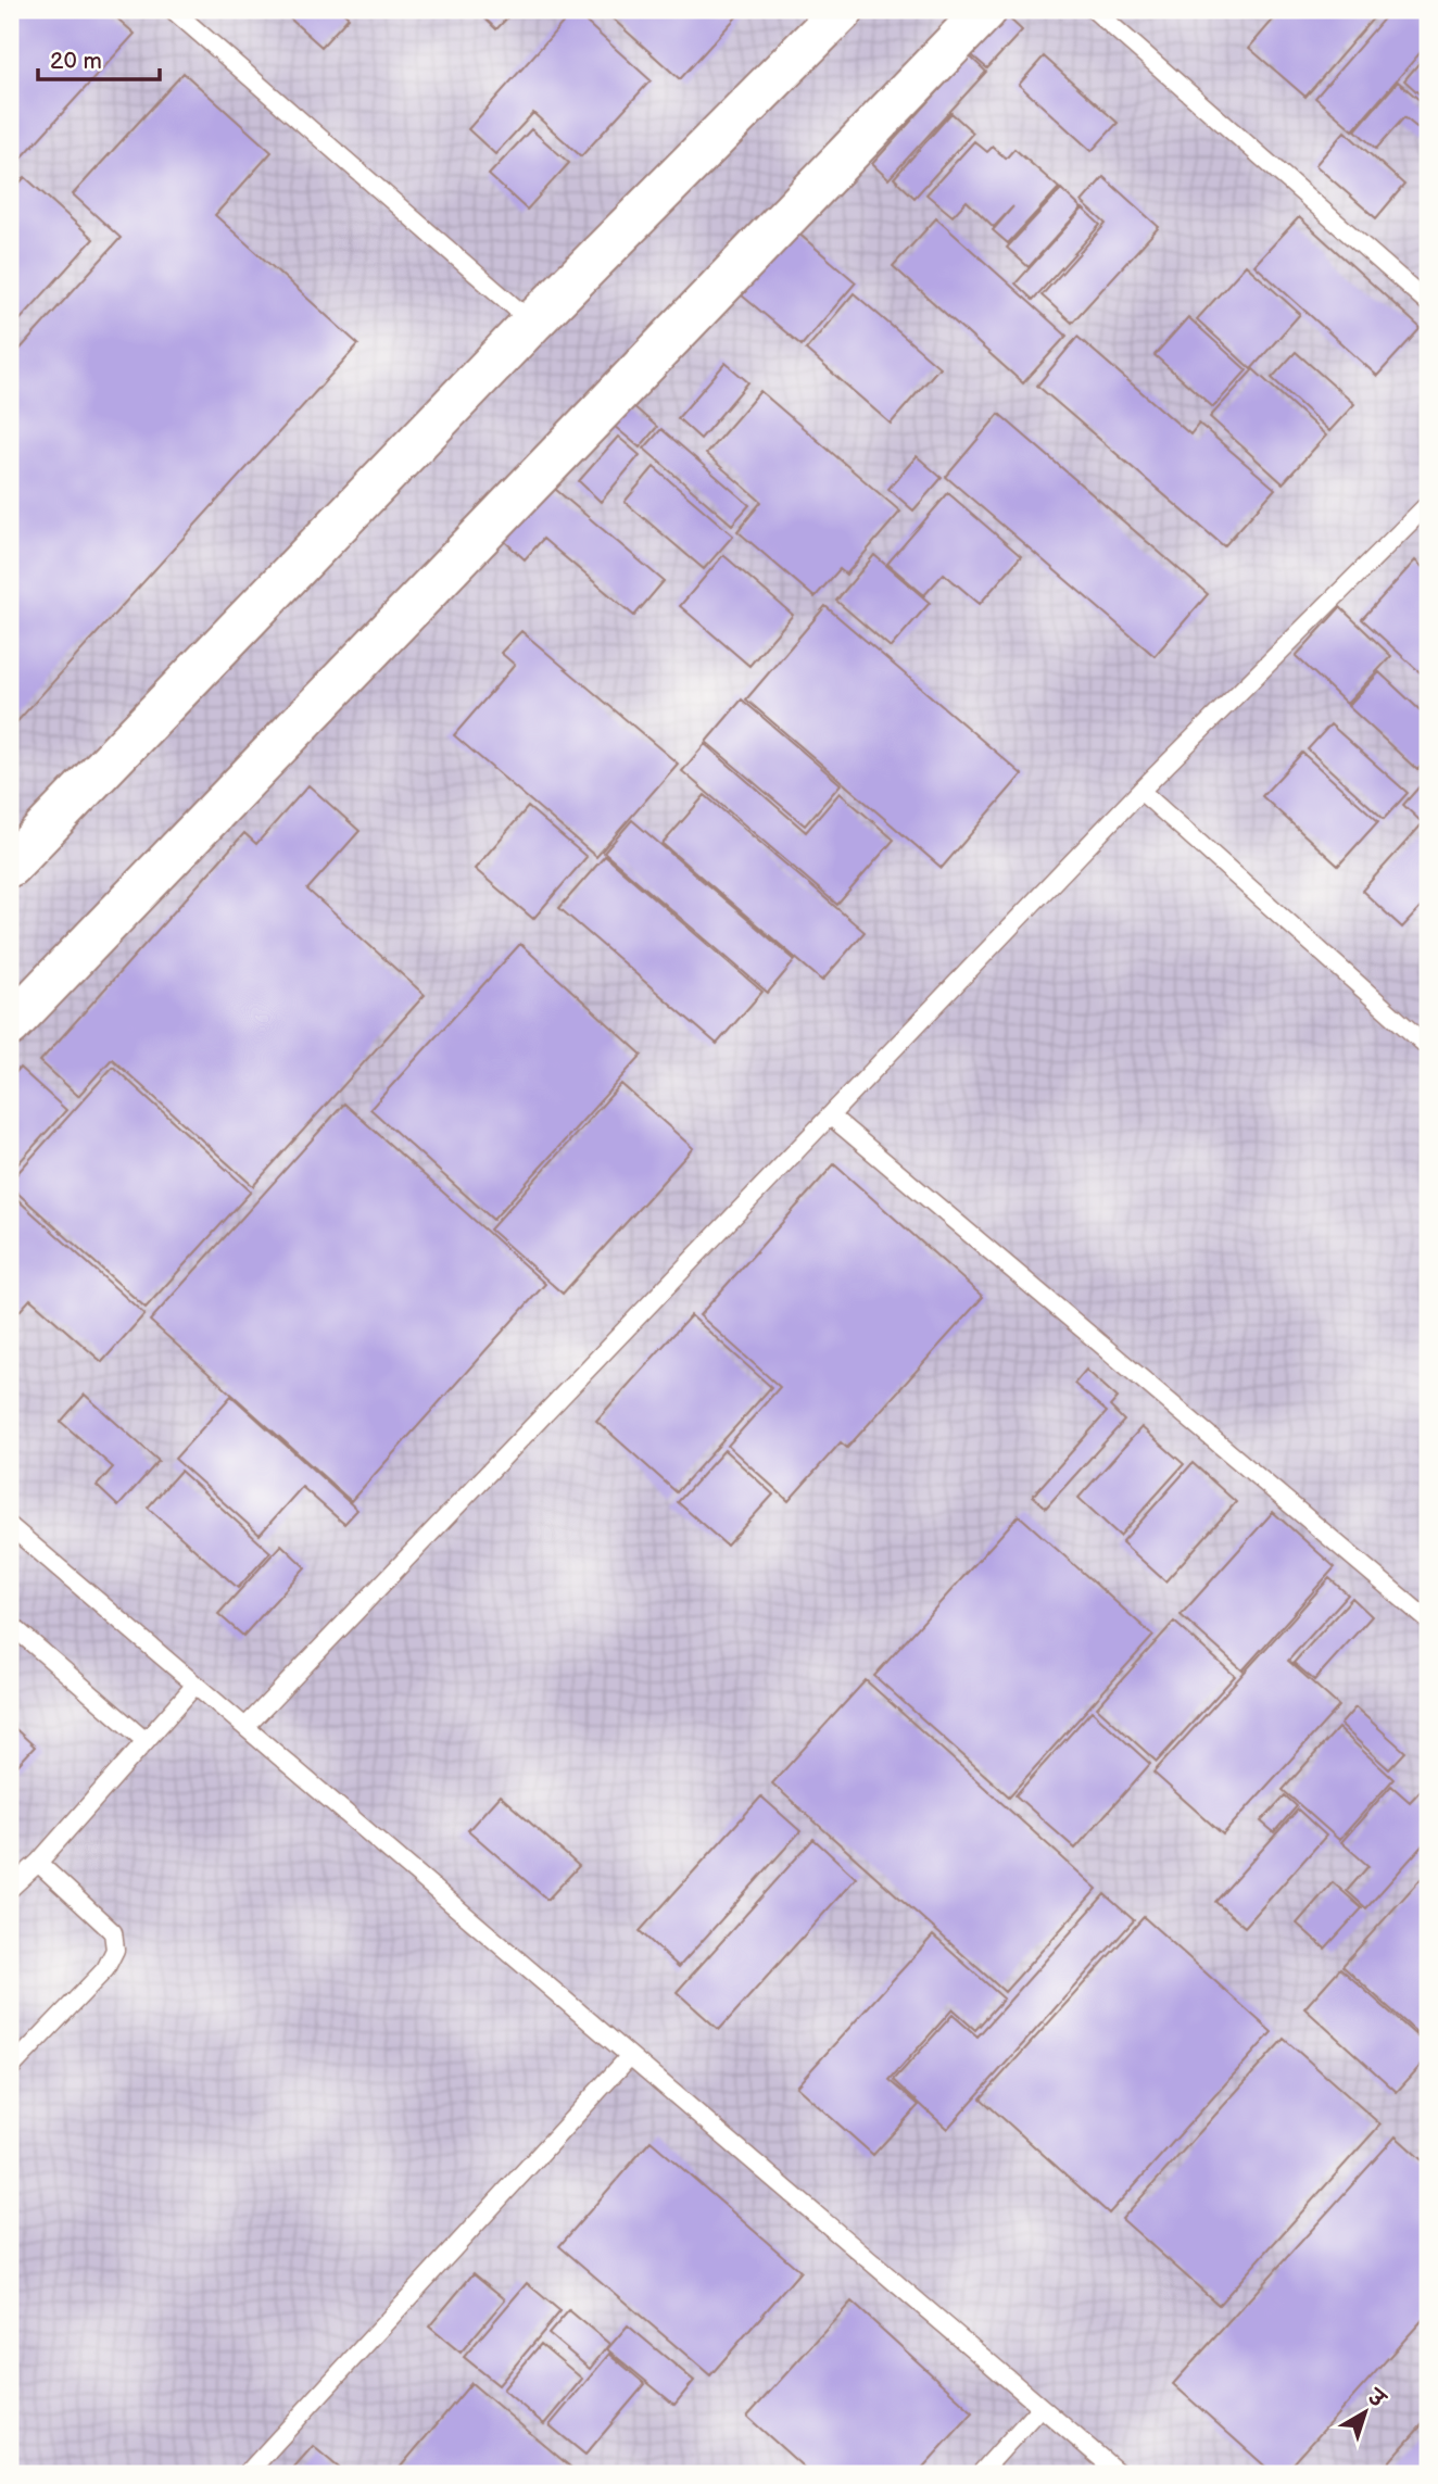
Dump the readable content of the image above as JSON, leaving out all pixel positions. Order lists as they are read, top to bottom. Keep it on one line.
{"scale_bar":"20 m","north":"top right"}
